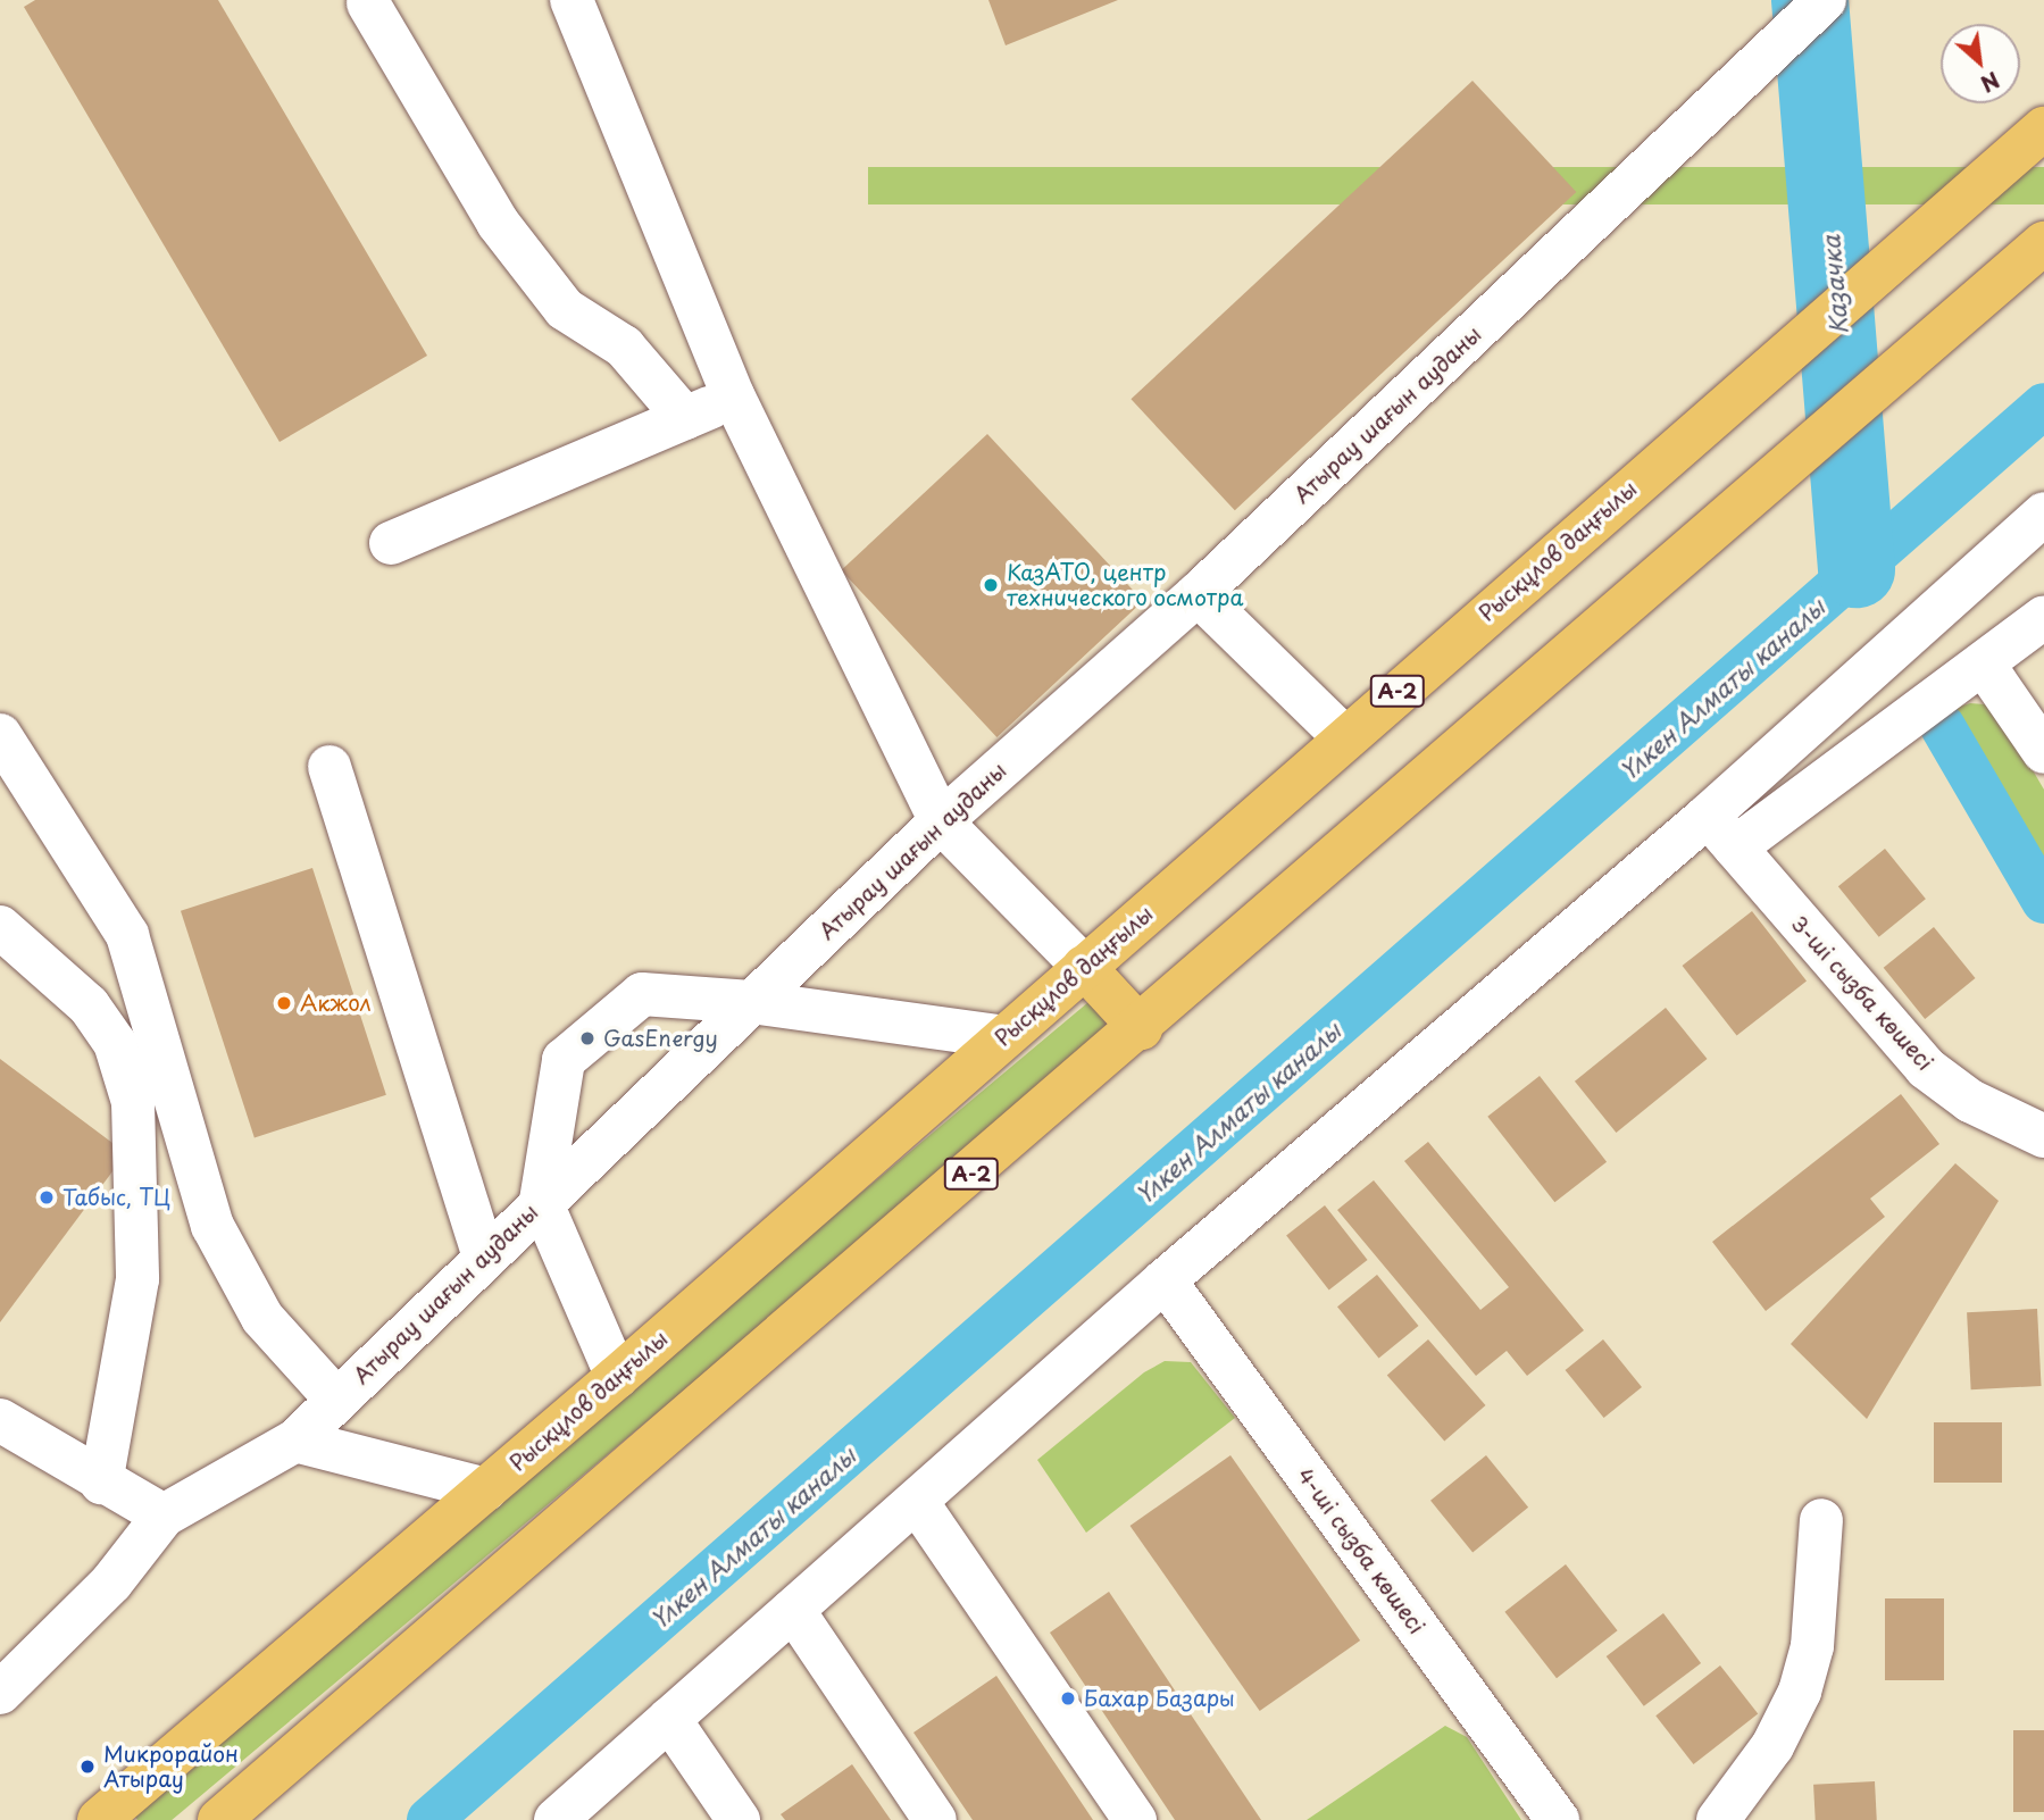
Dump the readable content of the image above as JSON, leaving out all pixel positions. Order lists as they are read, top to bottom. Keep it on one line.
{"streets":{"main road":["Рысқұлов даңғылы","A-2"],"street":["Атырау шағын ауданы","3-ші сызба көшесі","4-ші сызба көшесі"]},"water":["Казачка","Үлкен Алматы каналы"],"places":["КазАТО, центр технического осмотра","Акжол","GasEnergy","Табыс, ТЦ","Бахар Базары","Микрорайон Атырау"],"north":"bottom right"}
